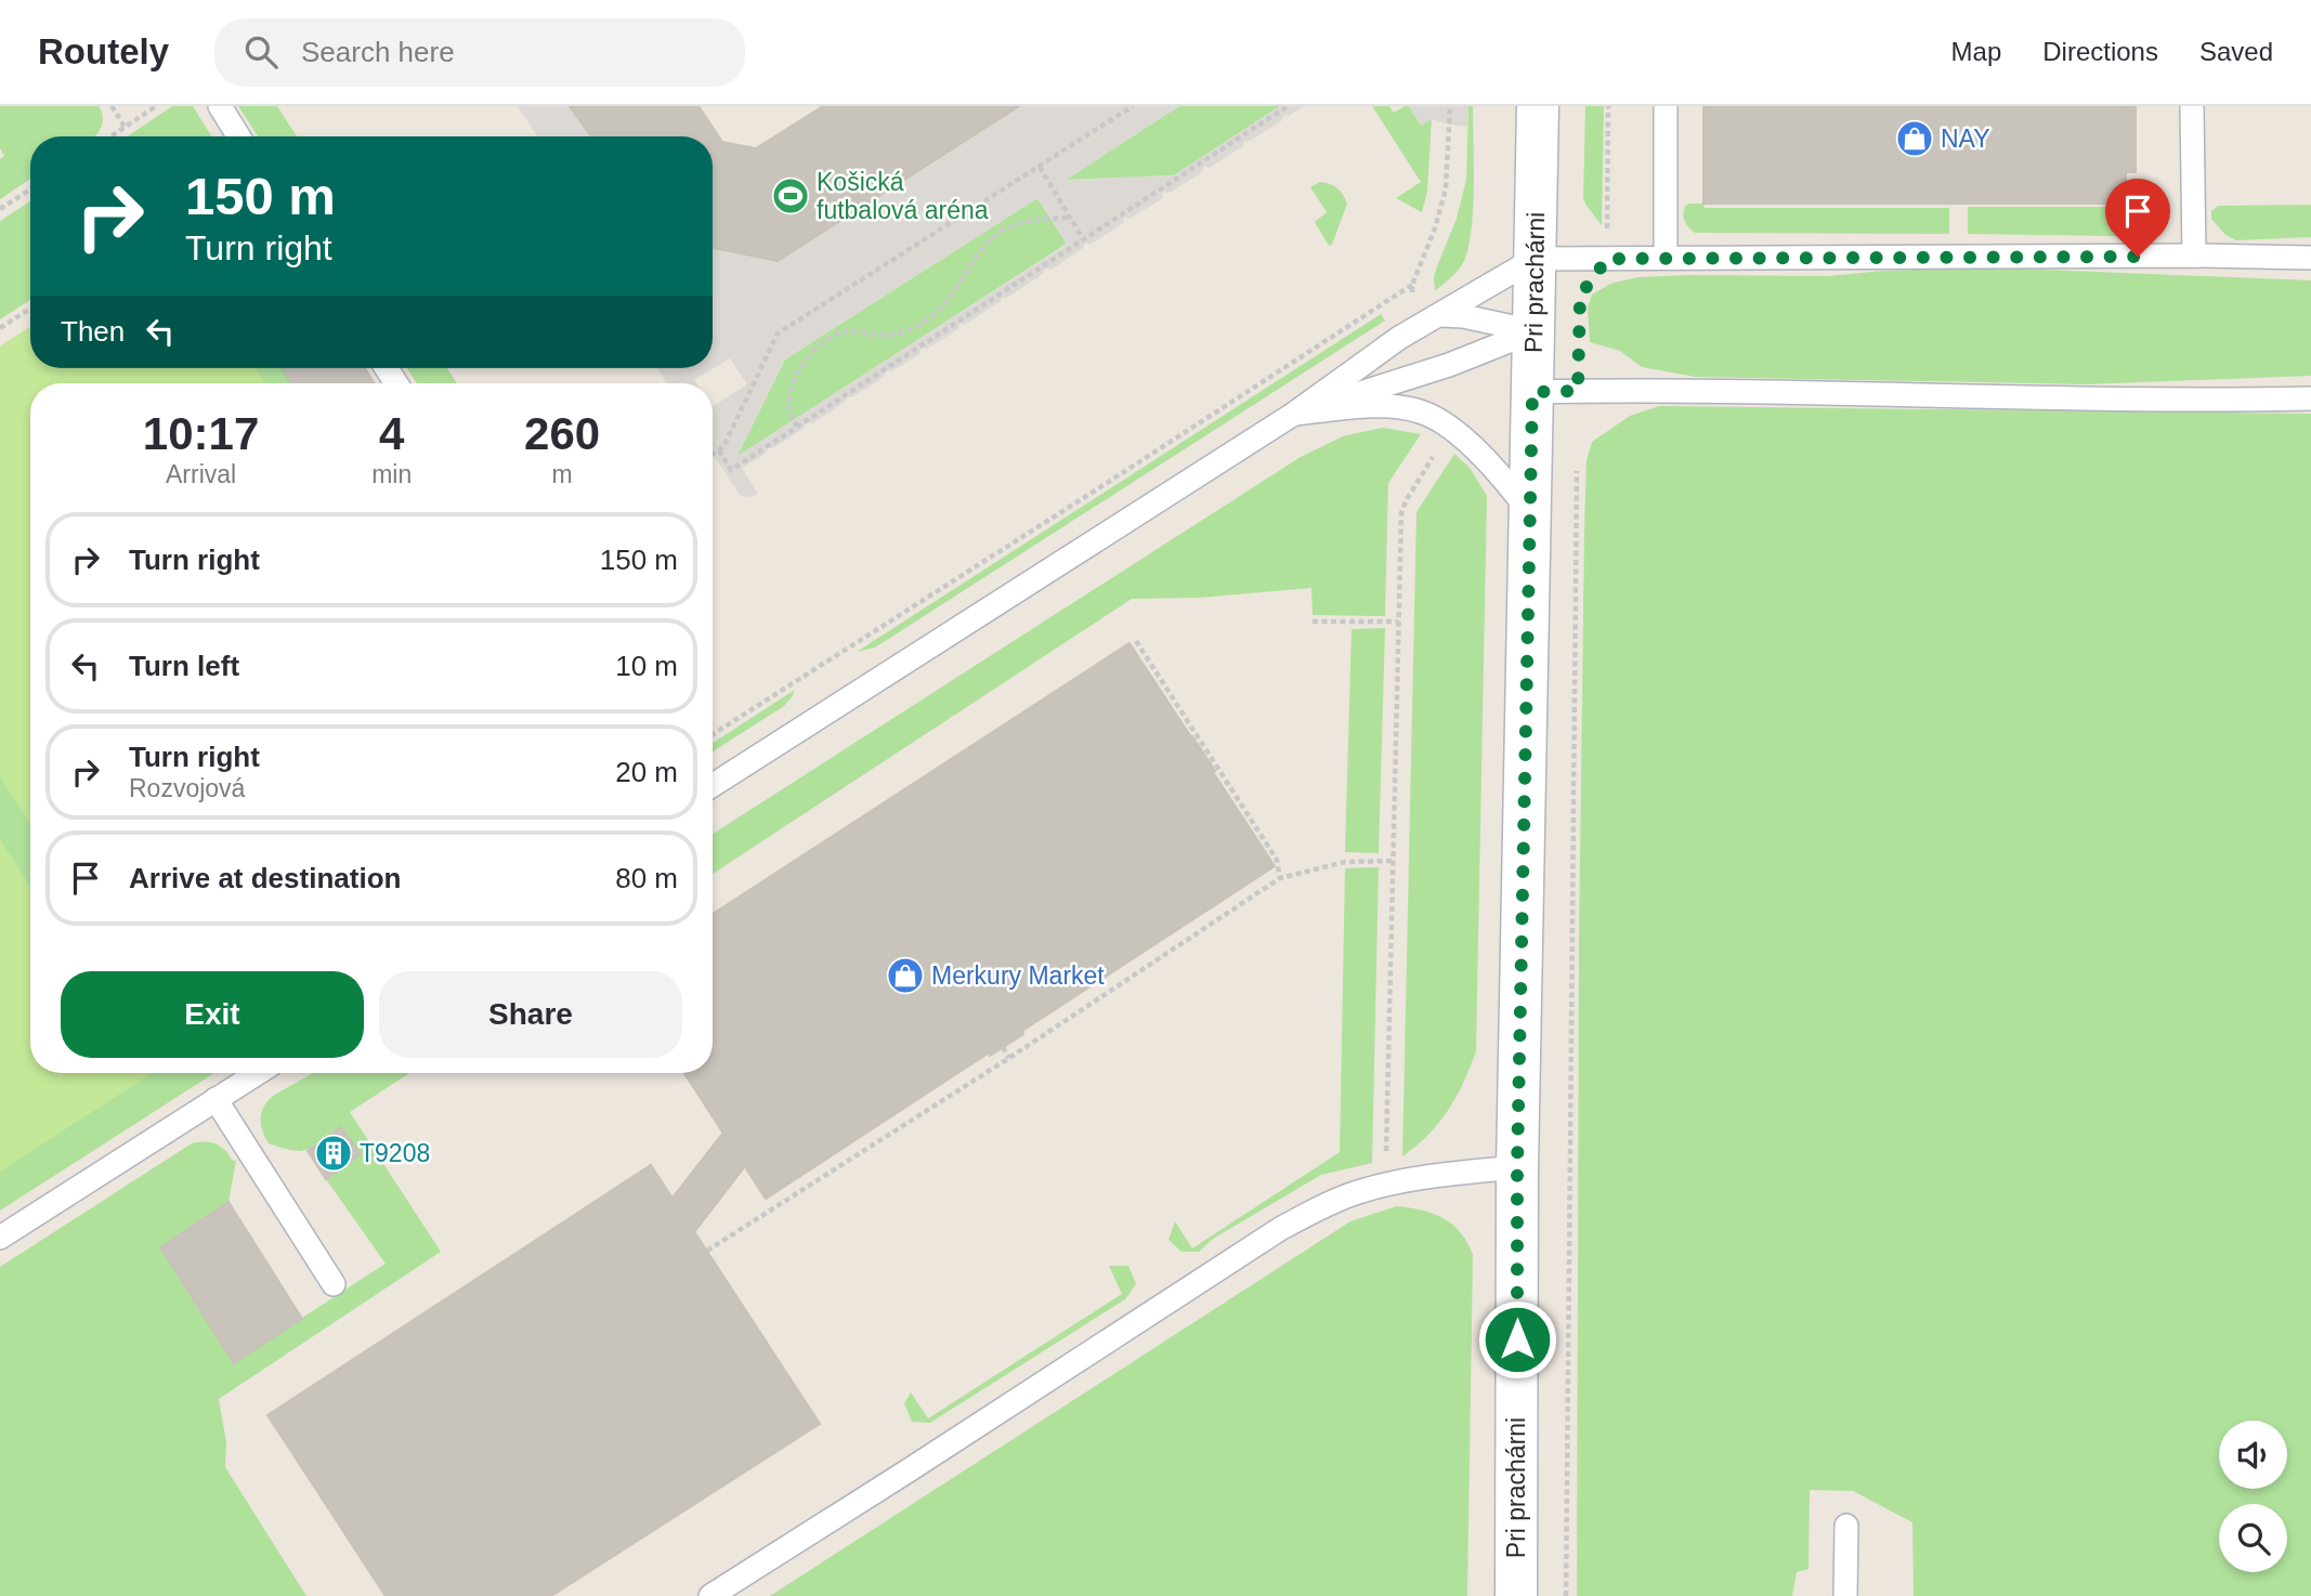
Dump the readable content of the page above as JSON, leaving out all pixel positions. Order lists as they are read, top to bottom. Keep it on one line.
{"streets":{"street":["Pri prachárni"]},"places":{"shop":["NAY","Merkury Market"],"sports":["Košická futbalová aréna"],"building":["T9208"]},"page":{"header":"Routely","search":"Search here","nav":["Map","Directions","Saved"],"turn":["150 m","Turn right"],"then":"Then","eta":["10:17","Arrival","4","min","260","m"],"list":[{"name":"Turn right","value":"150 m"},{"name":"Turn left","value":"10 m"},{"name":"Turn right","note":"Rozvojová","value":"20 m"},{"name":"Arrive at destination","value":"80 m"}],"buttons":["Exit","Share"]}}
